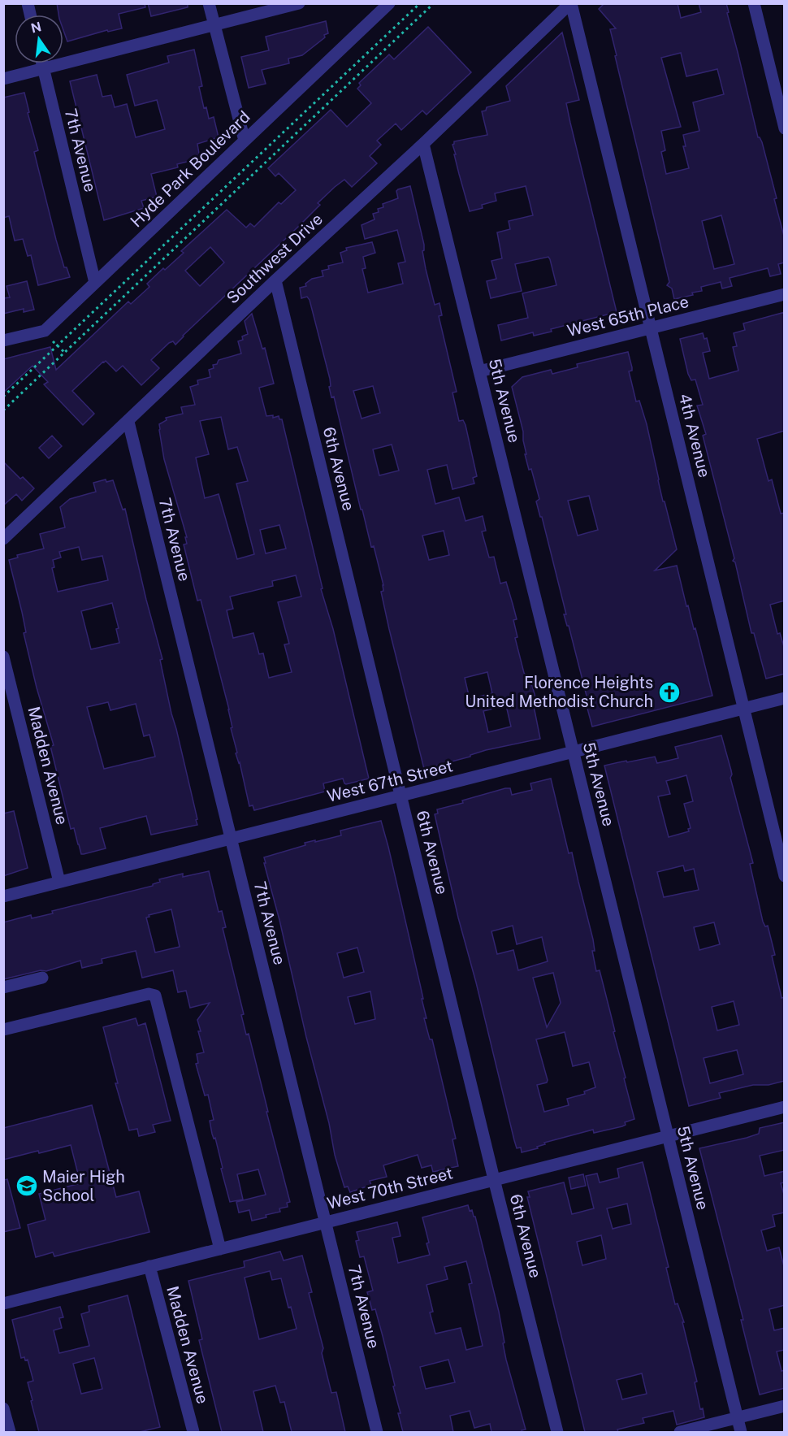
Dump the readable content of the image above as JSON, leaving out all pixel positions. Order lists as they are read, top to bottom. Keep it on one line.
{"streets":{"street":["7th Avenue","Hyde Park Boulevard","Southwest Drive","West 65th Place","5th Avenue","4th Avenue","6th Avenue","Madden Avenue","West 67th Street","West 70th Street"]},"crossings":[["7th Avenue","Hyde Park Boulevard"],["7th Avenue","Southwest Drive"],["7th Avenue","West 67th Street"],["7th Avenue","West 70th Street"],["Southwest Drive","5th Avenue"],["Southwest Drive","4th Avenue"],["Southwest Drive","6th Avenue"],["West 65th Place","5th Avenue"],["West 65th Place","4th Avenue"],["5th Avenue","West 67th Street"],["5th Avenue","West 70th Street"],["4th Avenue","West 67th Street"],["6th Avenue","West 67th Street"],["6th Avenue","West 70th Street"],["Madden Avenue","West 67th Street"],["Madden Avenue","West 70th Street"]],"places":{"church":["Florence Heights United Methodist Church"],"school or university":["Maier High School"]},"north":"top"}
